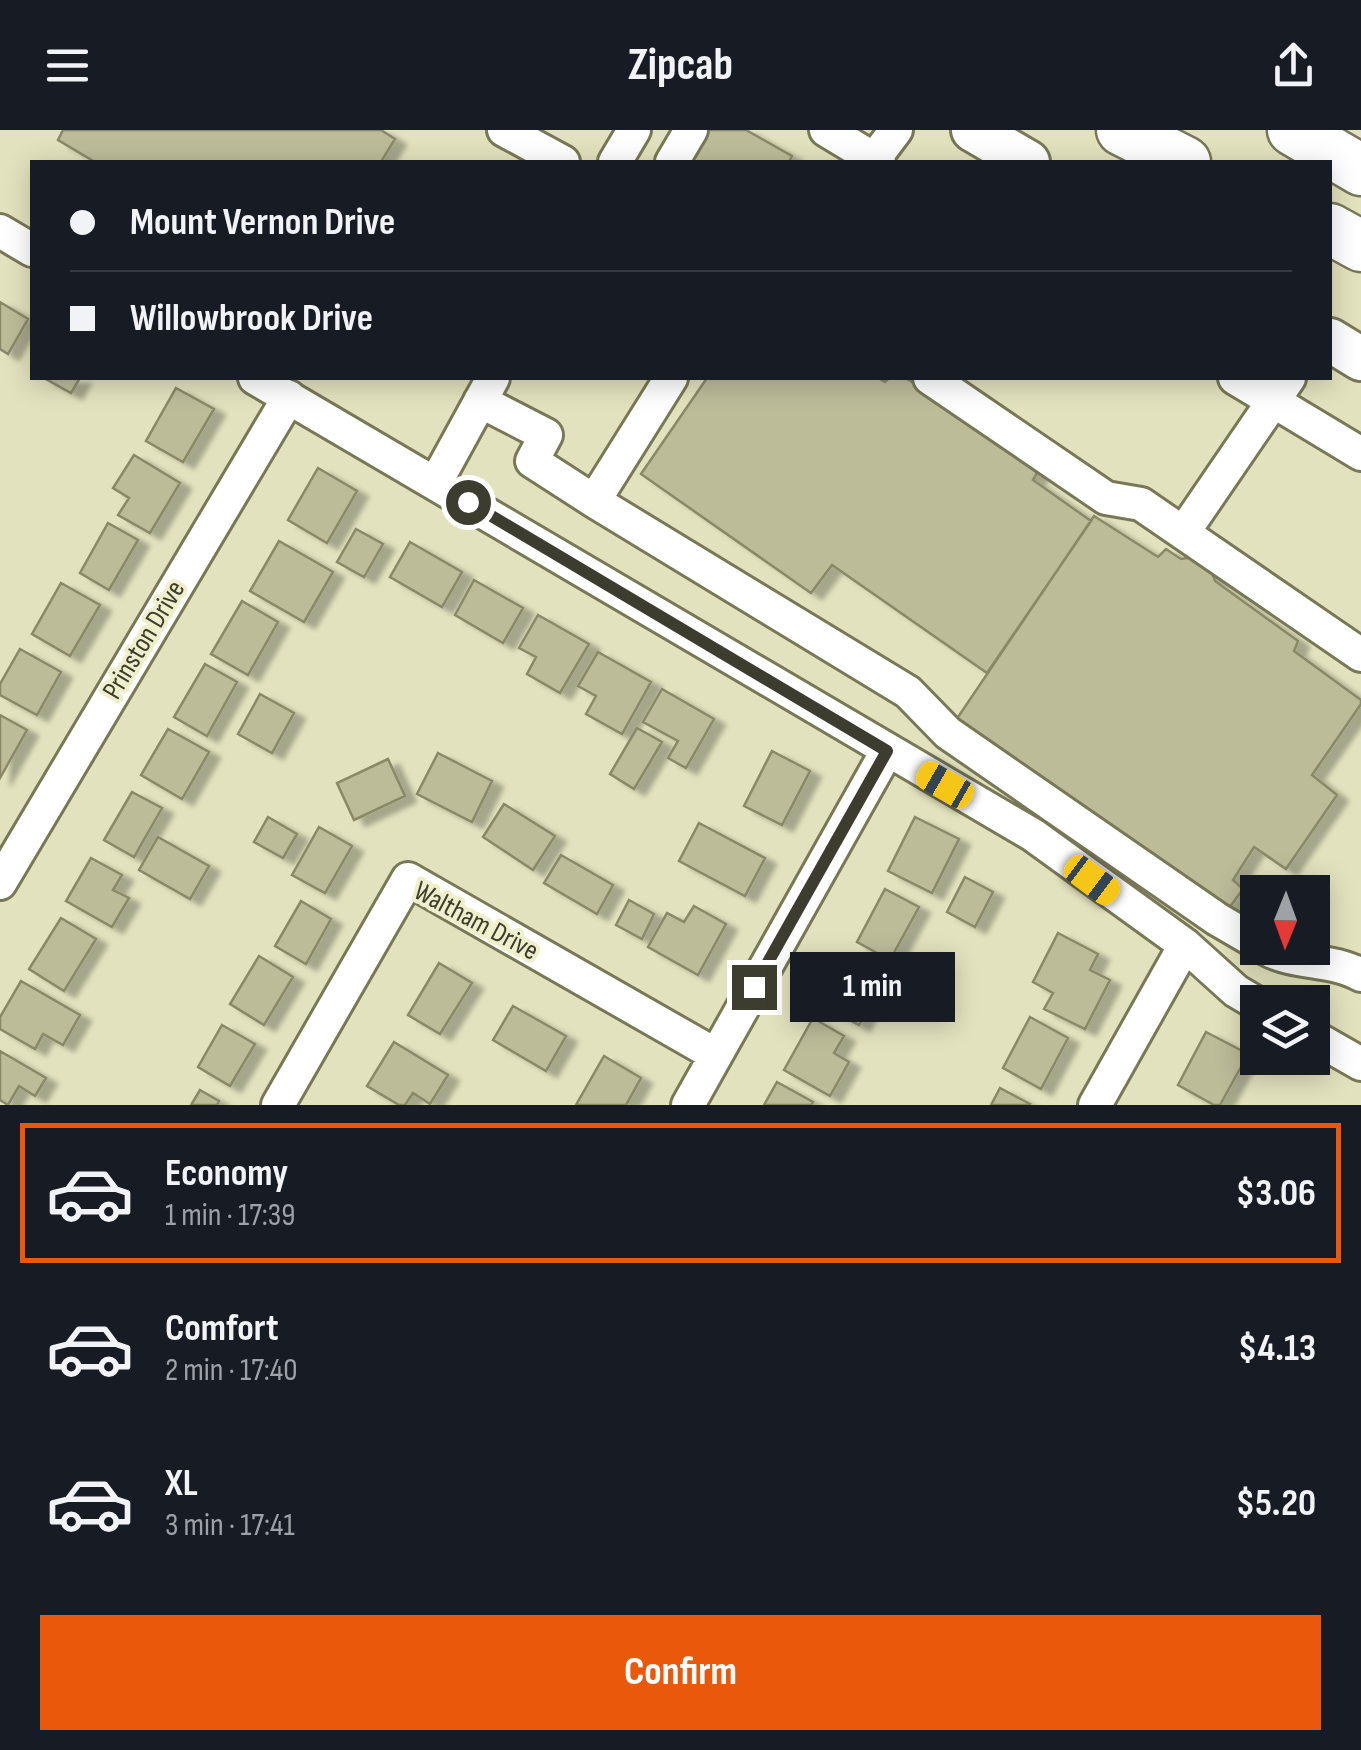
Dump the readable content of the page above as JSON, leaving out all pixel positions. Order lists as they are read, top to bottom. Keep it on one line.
{"streets":{"street":["Prinston Drive","Waltham Drive"]},"north":"bottom","page":{"header":"Zipcab","banner":["Mount Vernon Drive","Willowbrook Drive"],"bubble":"1 min","list":[{"name":"Economy","note":"1 min · 17:39","value":"$3.06"},{"name":"Comfort","note":"2 min · 17:40","value":"$4.13"},{"name":"XL","note":"3 min · 17:41","value":"$5.20"}],"buttons":"Confirm"}}
